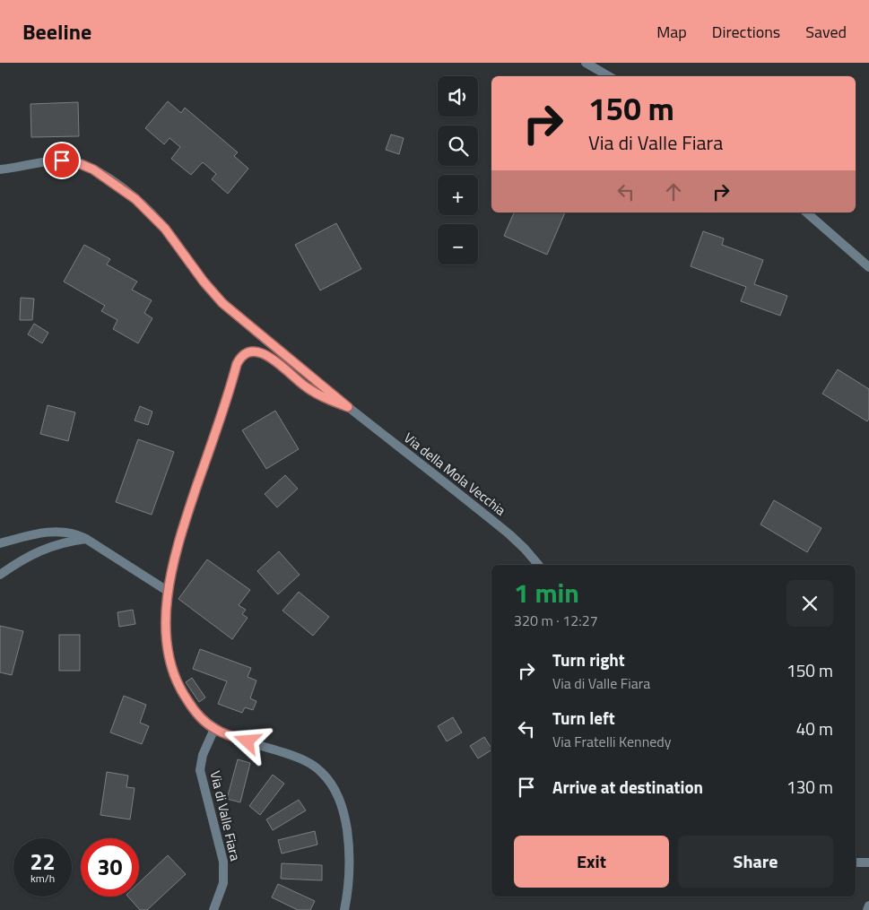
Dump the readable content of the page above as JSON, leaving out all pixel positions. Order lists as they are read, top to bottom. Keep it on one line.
{"streets":{"street":["Via della Mola Vecchia","Via di Valle Fiara"]},"page":{"header":"Beeline","nav":["Map","Directions","Saved"],"map_buttons":["+","−"],"turn":["150 m","Via di Valle Fiara"],"heading":["1 min","320 m · 12:27"],"list":[{"name":"Turn right","note":"Via di Valle Fiara","value":"150 m"},{"name":"Turn left","note":"Via Fratelli Kennedy","value":"40 m"},{"name":"Arrive at destination","value":"130 m"}],"buttons":["Exit","Share"],"speed":"22 km/h","limit":"30"}}
